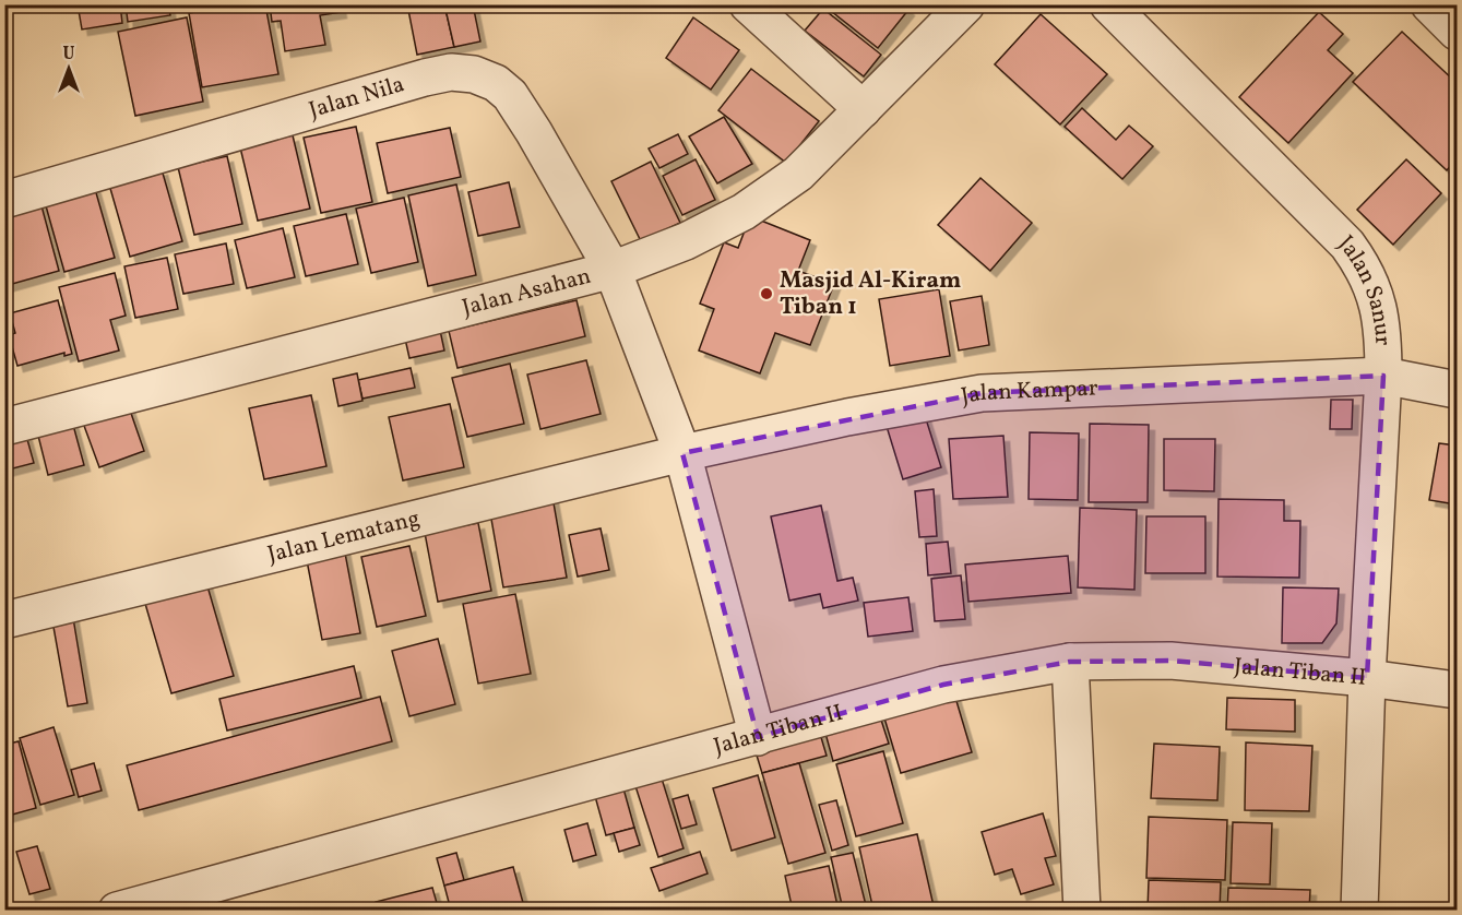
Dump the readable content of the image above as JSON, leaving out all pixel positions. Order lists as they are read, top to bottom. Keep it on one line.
{"streets":{"street":["Jalan Nila","Jalan Asahan","Jalan Sanur","Jalan Kampar","Jalan Lematang","Jalan Tiban II"]},"crossings":[["Jalan Nila","Jalan Asahan"],["Jalan Nila","Jalan Kampar"],["Jalan Nila","Jalan Lematang"],["Jalan Nila","Jalan Tiban II"],["Jalan Sanur","Jalan Kampar"],["Jalan Sanur","Jalan Tiban II"],["Jalan Kampar","Jalan Lematang"]],"places":["Masjid Al-Kiram Tiban 1"],"north":"top"}
